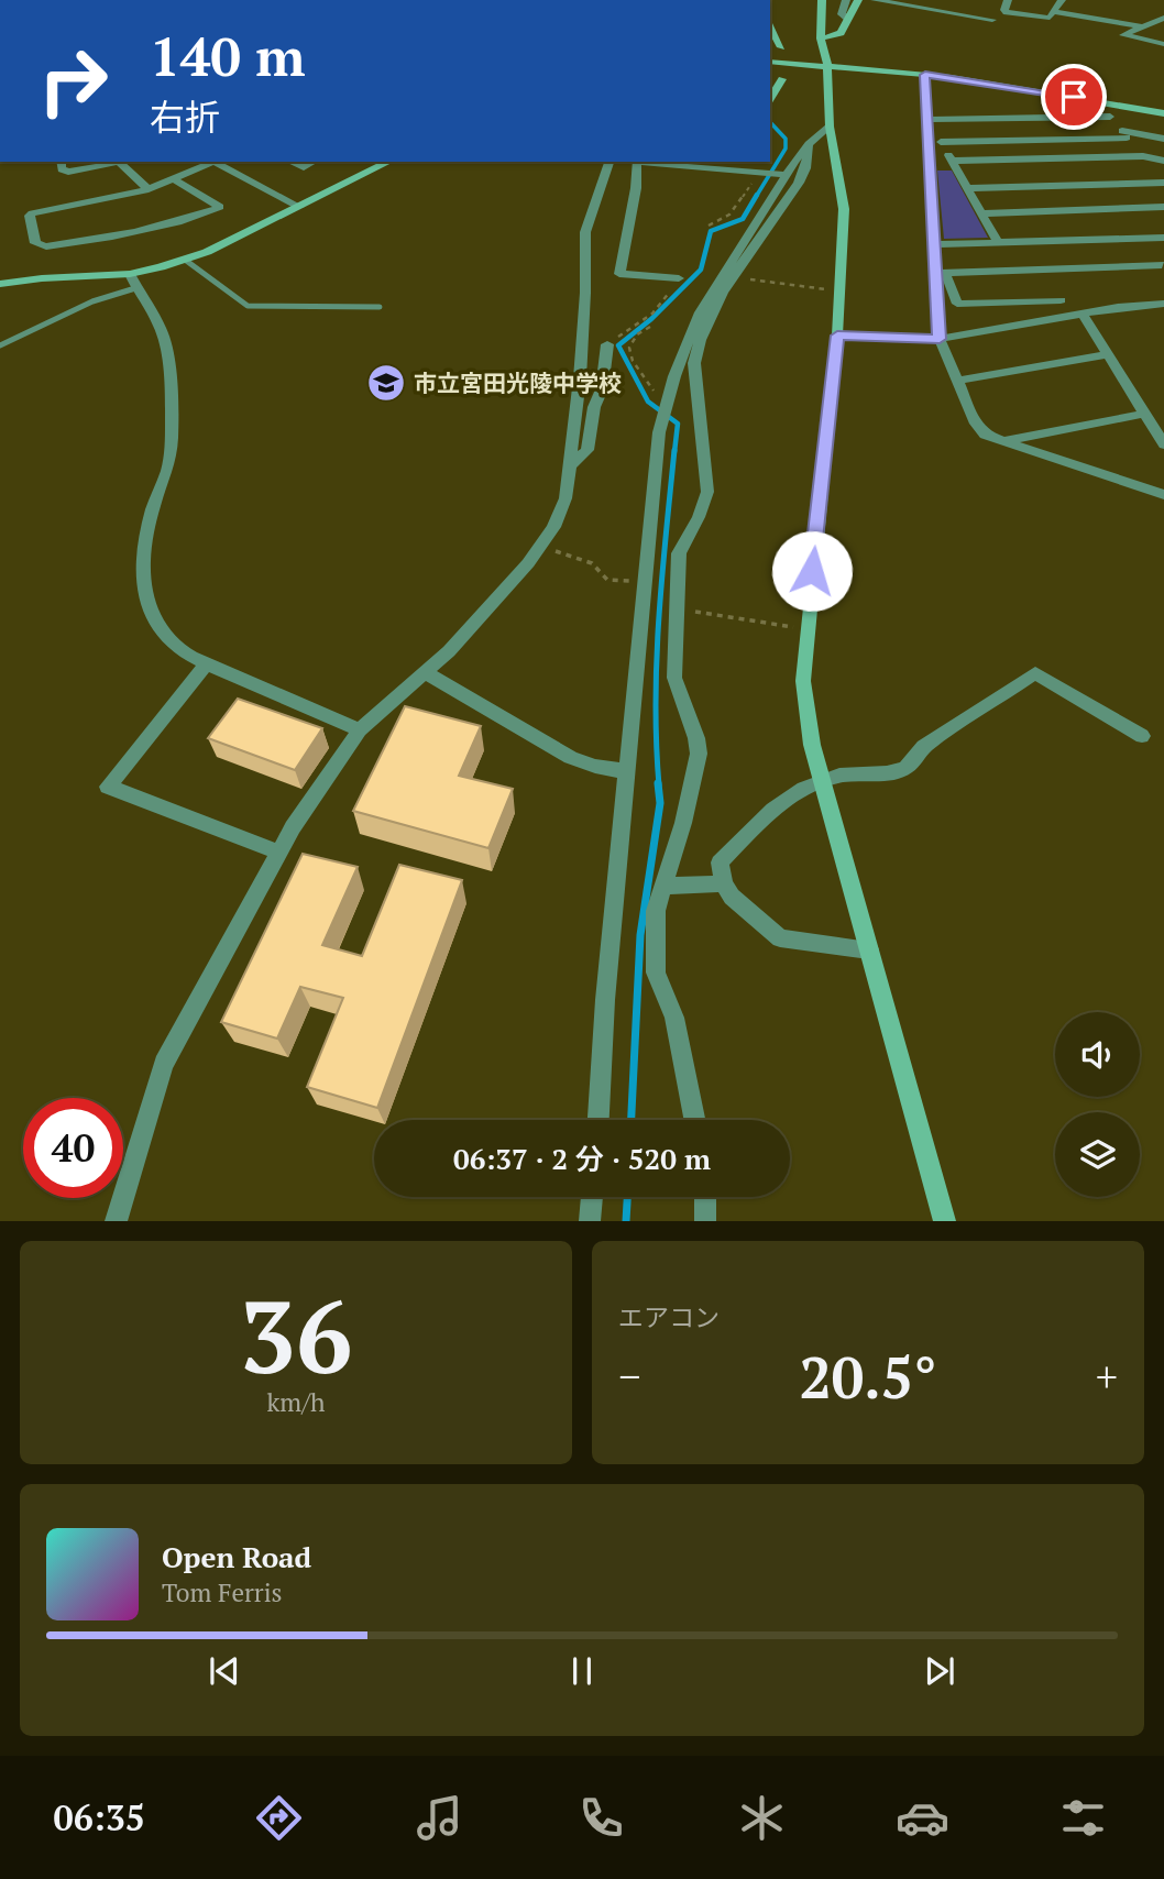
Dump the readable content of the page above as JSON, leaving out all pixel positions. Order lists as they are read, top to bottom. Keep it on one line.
{"places":{"school or university":["市立宮田光陵中学校"]},"page":{"turn":["140 m","右折"],"limit":"40","trip":"06:37 · 2 分 · 520 m","tile":[["36","km/h"],"エアコン"],"heat":["−","20.5°","+"],"song":["Open Road","Tom Ferris"],"tabs":"06:35"}}
